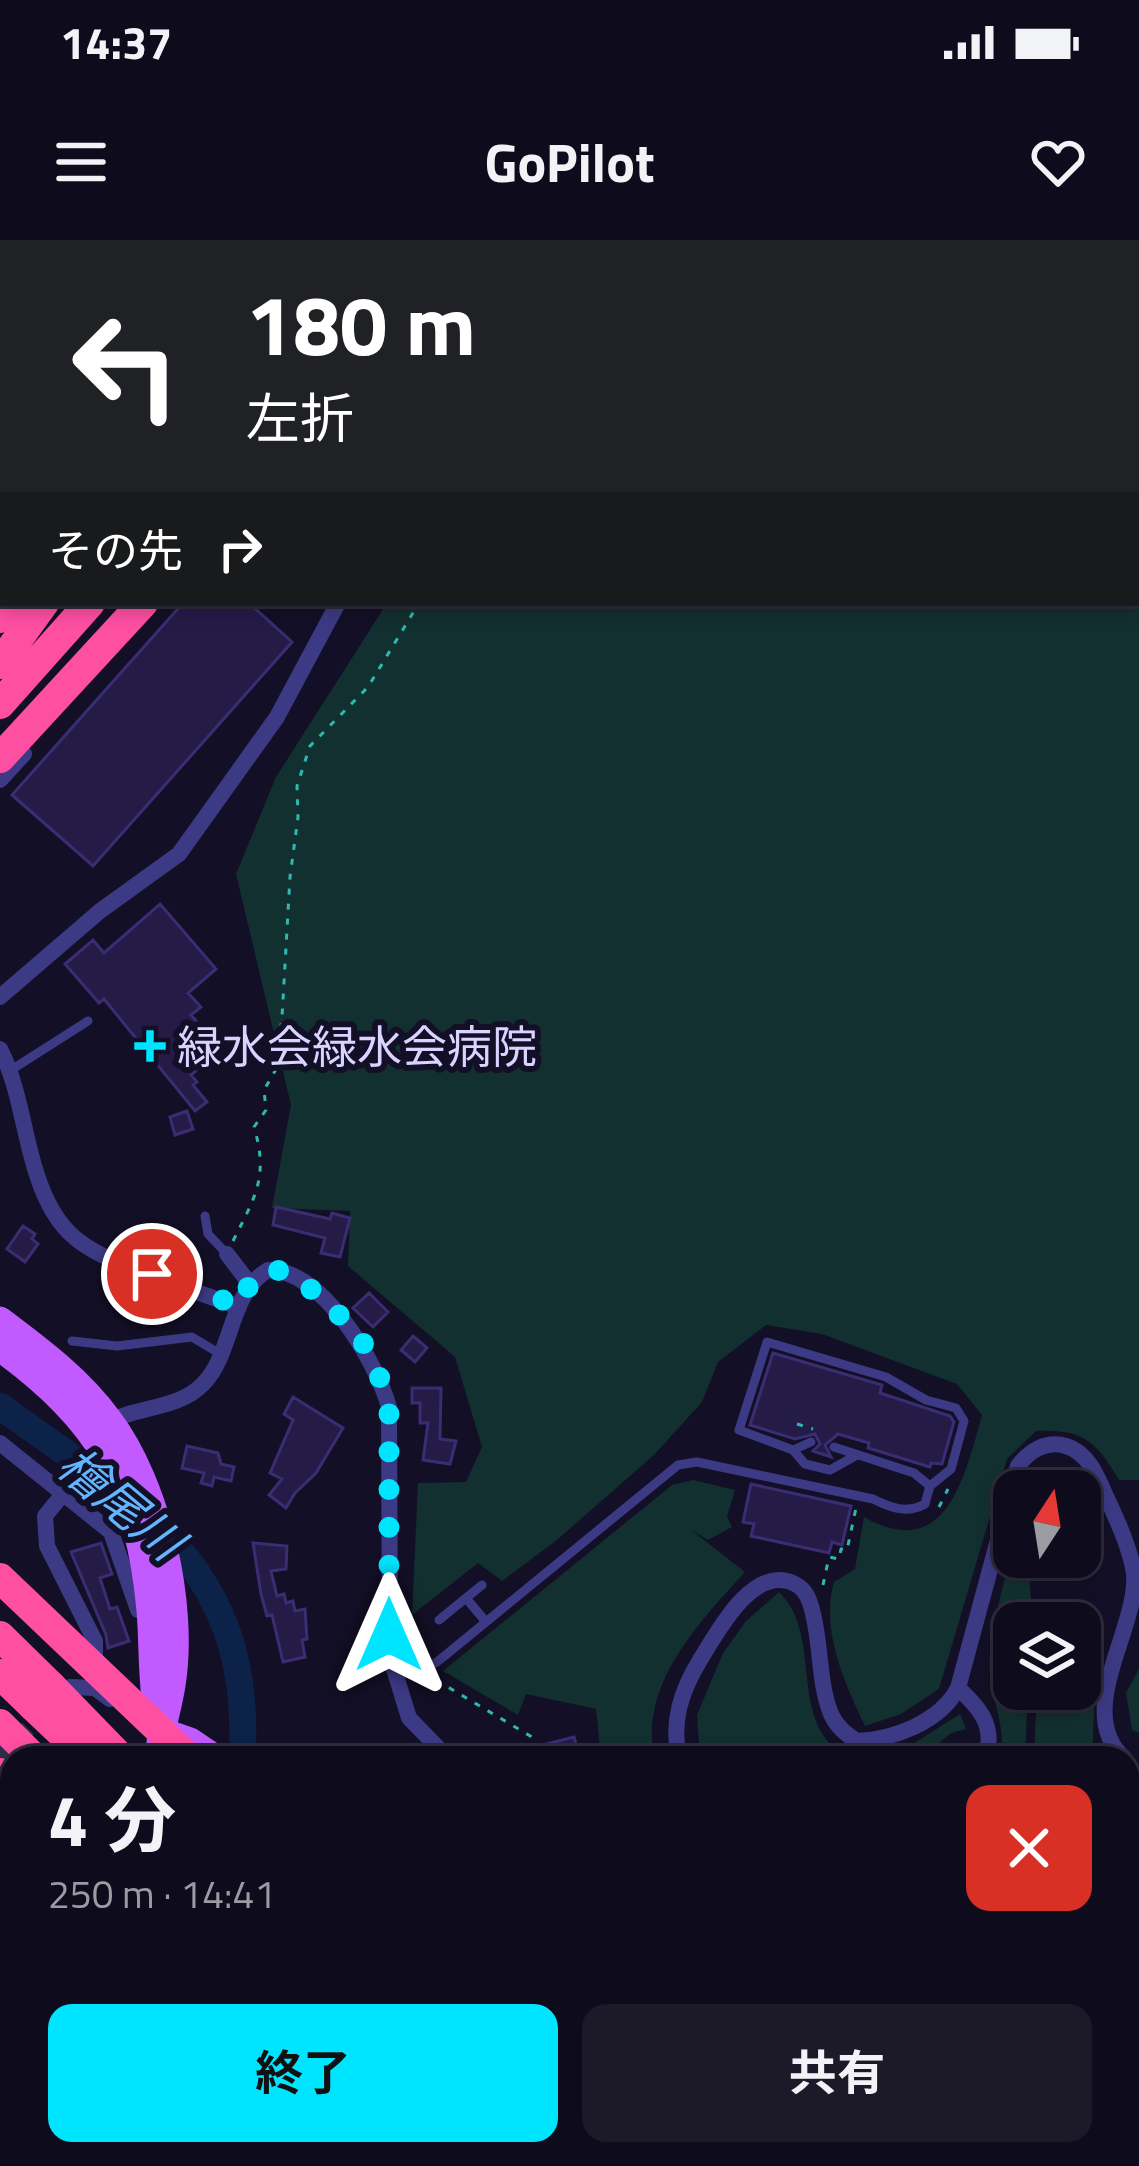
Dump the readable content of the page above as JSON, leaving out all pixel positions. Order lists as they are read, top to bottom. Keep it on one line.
{"water":["檜尾川"],"places":{"health":["緑水会緑水会病院"]},"north":"top","page":{"status":"14:37","header":"GoPilot","turn":["180 m","左折"],"then":"その先","heading":["4 分","250 m · 14:41"],"buttons":["終了","共有"]}}
